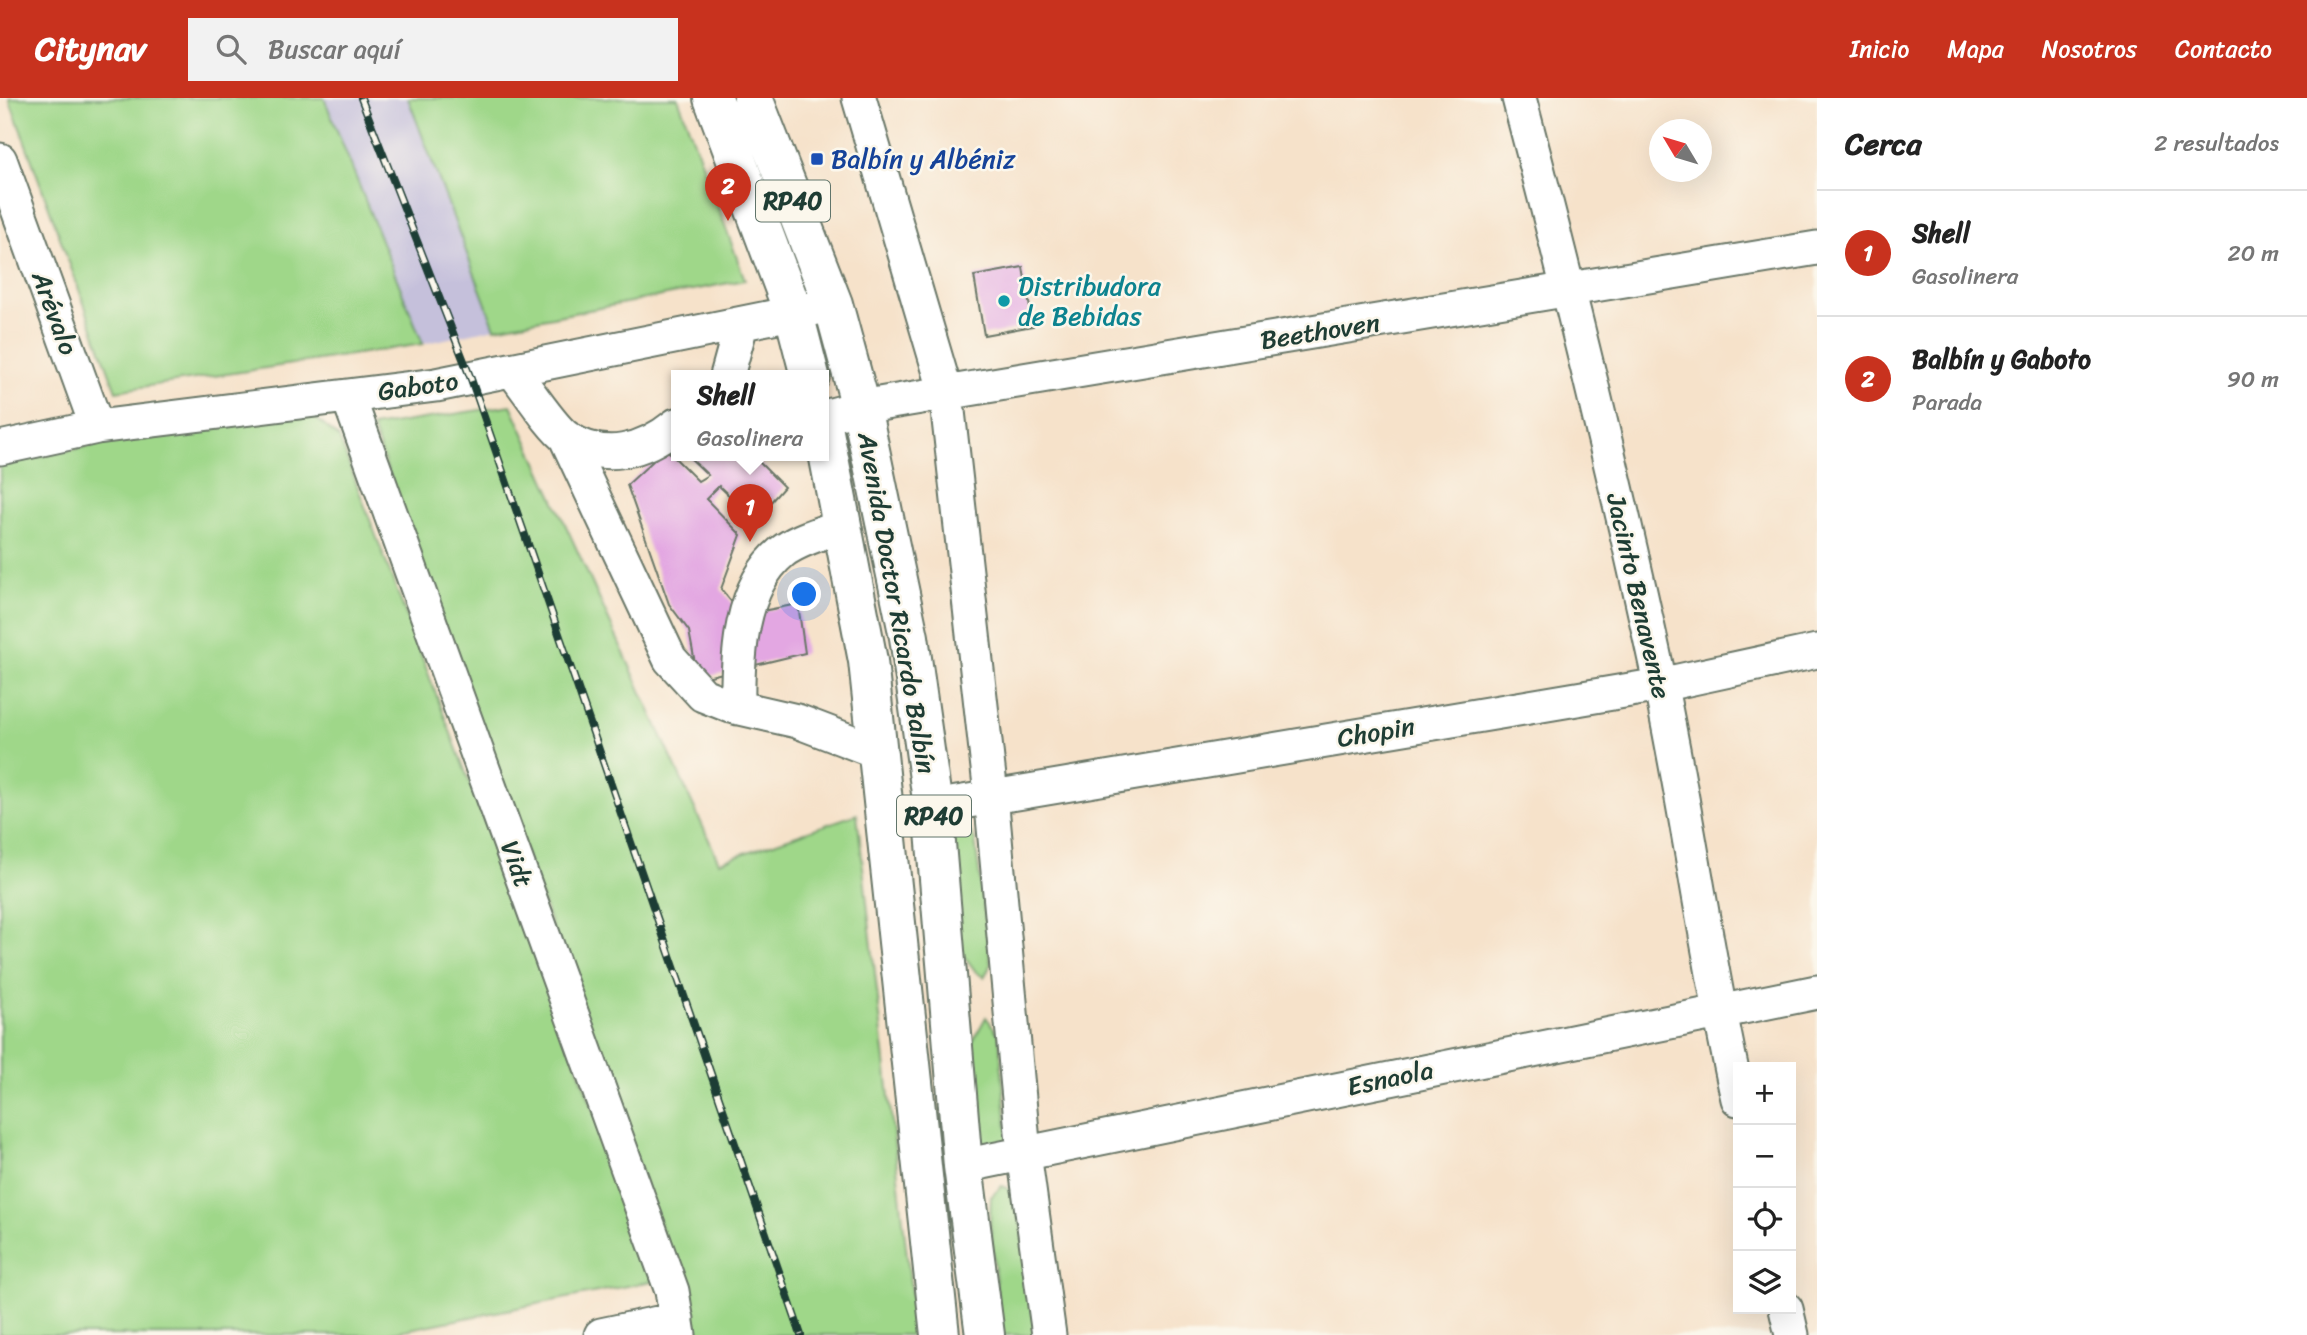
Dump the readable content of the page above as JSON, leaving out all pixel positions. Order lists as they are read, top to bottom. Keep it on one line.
{"streets":{"main road":["RP40","Avenida Doctor Ricardo Balbín"],"street":["Arévalo","Beethoven","Gaboto","Jacinto Benavente","Chopin","Vidt","Esnaola"]},"crossings":[["RP40","Gaboto"],["Arévalo","Gaboto"],["Beethoven","Jacinto Benavente"],["Beethoven","Avenida Doctor Ricardo Balbín"],["Gaboto","Avenida Doctor Ricardo Balbín"],["Gaboto","Vidt"],["Jacinto Benavente","Chopin"],["Jacinto Benavente","Esnaola"],["Avenida Doctor Ricardo Balbín","Chopin"],["Avenida Doctor Ricardo Balbín","Esnaola"]],"places":{"transit":["Balbín y Albéniz"],"other":["Distribudora de Bebidas"]},"north":"top left","page":{"header":"Citynav","search":"Buscar aquí","nav":["Inicio","Mapa","Nosotros","Contacto"],"heading":["Cerca","2 resultados"],"pins":["2","1"],"list":[{"mark":"1","name":"Shell","note":"Gasolinera","value":"20 m"},{"mark":"2","name":"Balbín y Gaboto","note":"Parada","value":"90 m"}],"popup":["Shell","Gasolinera"],"map_buttons":["+","−"]}}
